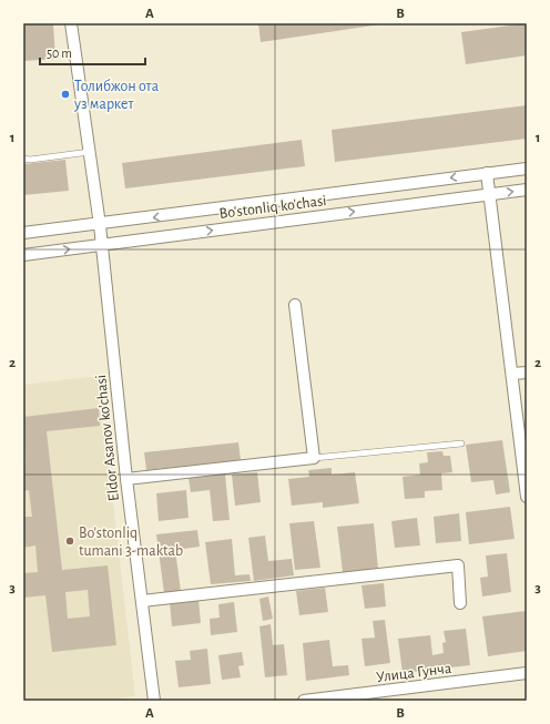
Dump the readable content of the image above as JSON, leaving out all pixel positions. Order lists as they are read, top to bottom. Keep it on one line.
{"streets":{"street":["Bo'stonliq ko'chasi","Eldor Asanov ko'chasi","Улица Гунча"]},"crossings":[["Bo'stonliq ko'chasi","Eldor Asanov ko'chasi"]],"places":["Толибжон ота уз маркет","Bo’stonliq tumani 3-maktab"],"scale_bar":"50 m","grid":{"columns":["A","B"],"rows":["1","2","3"]}}
